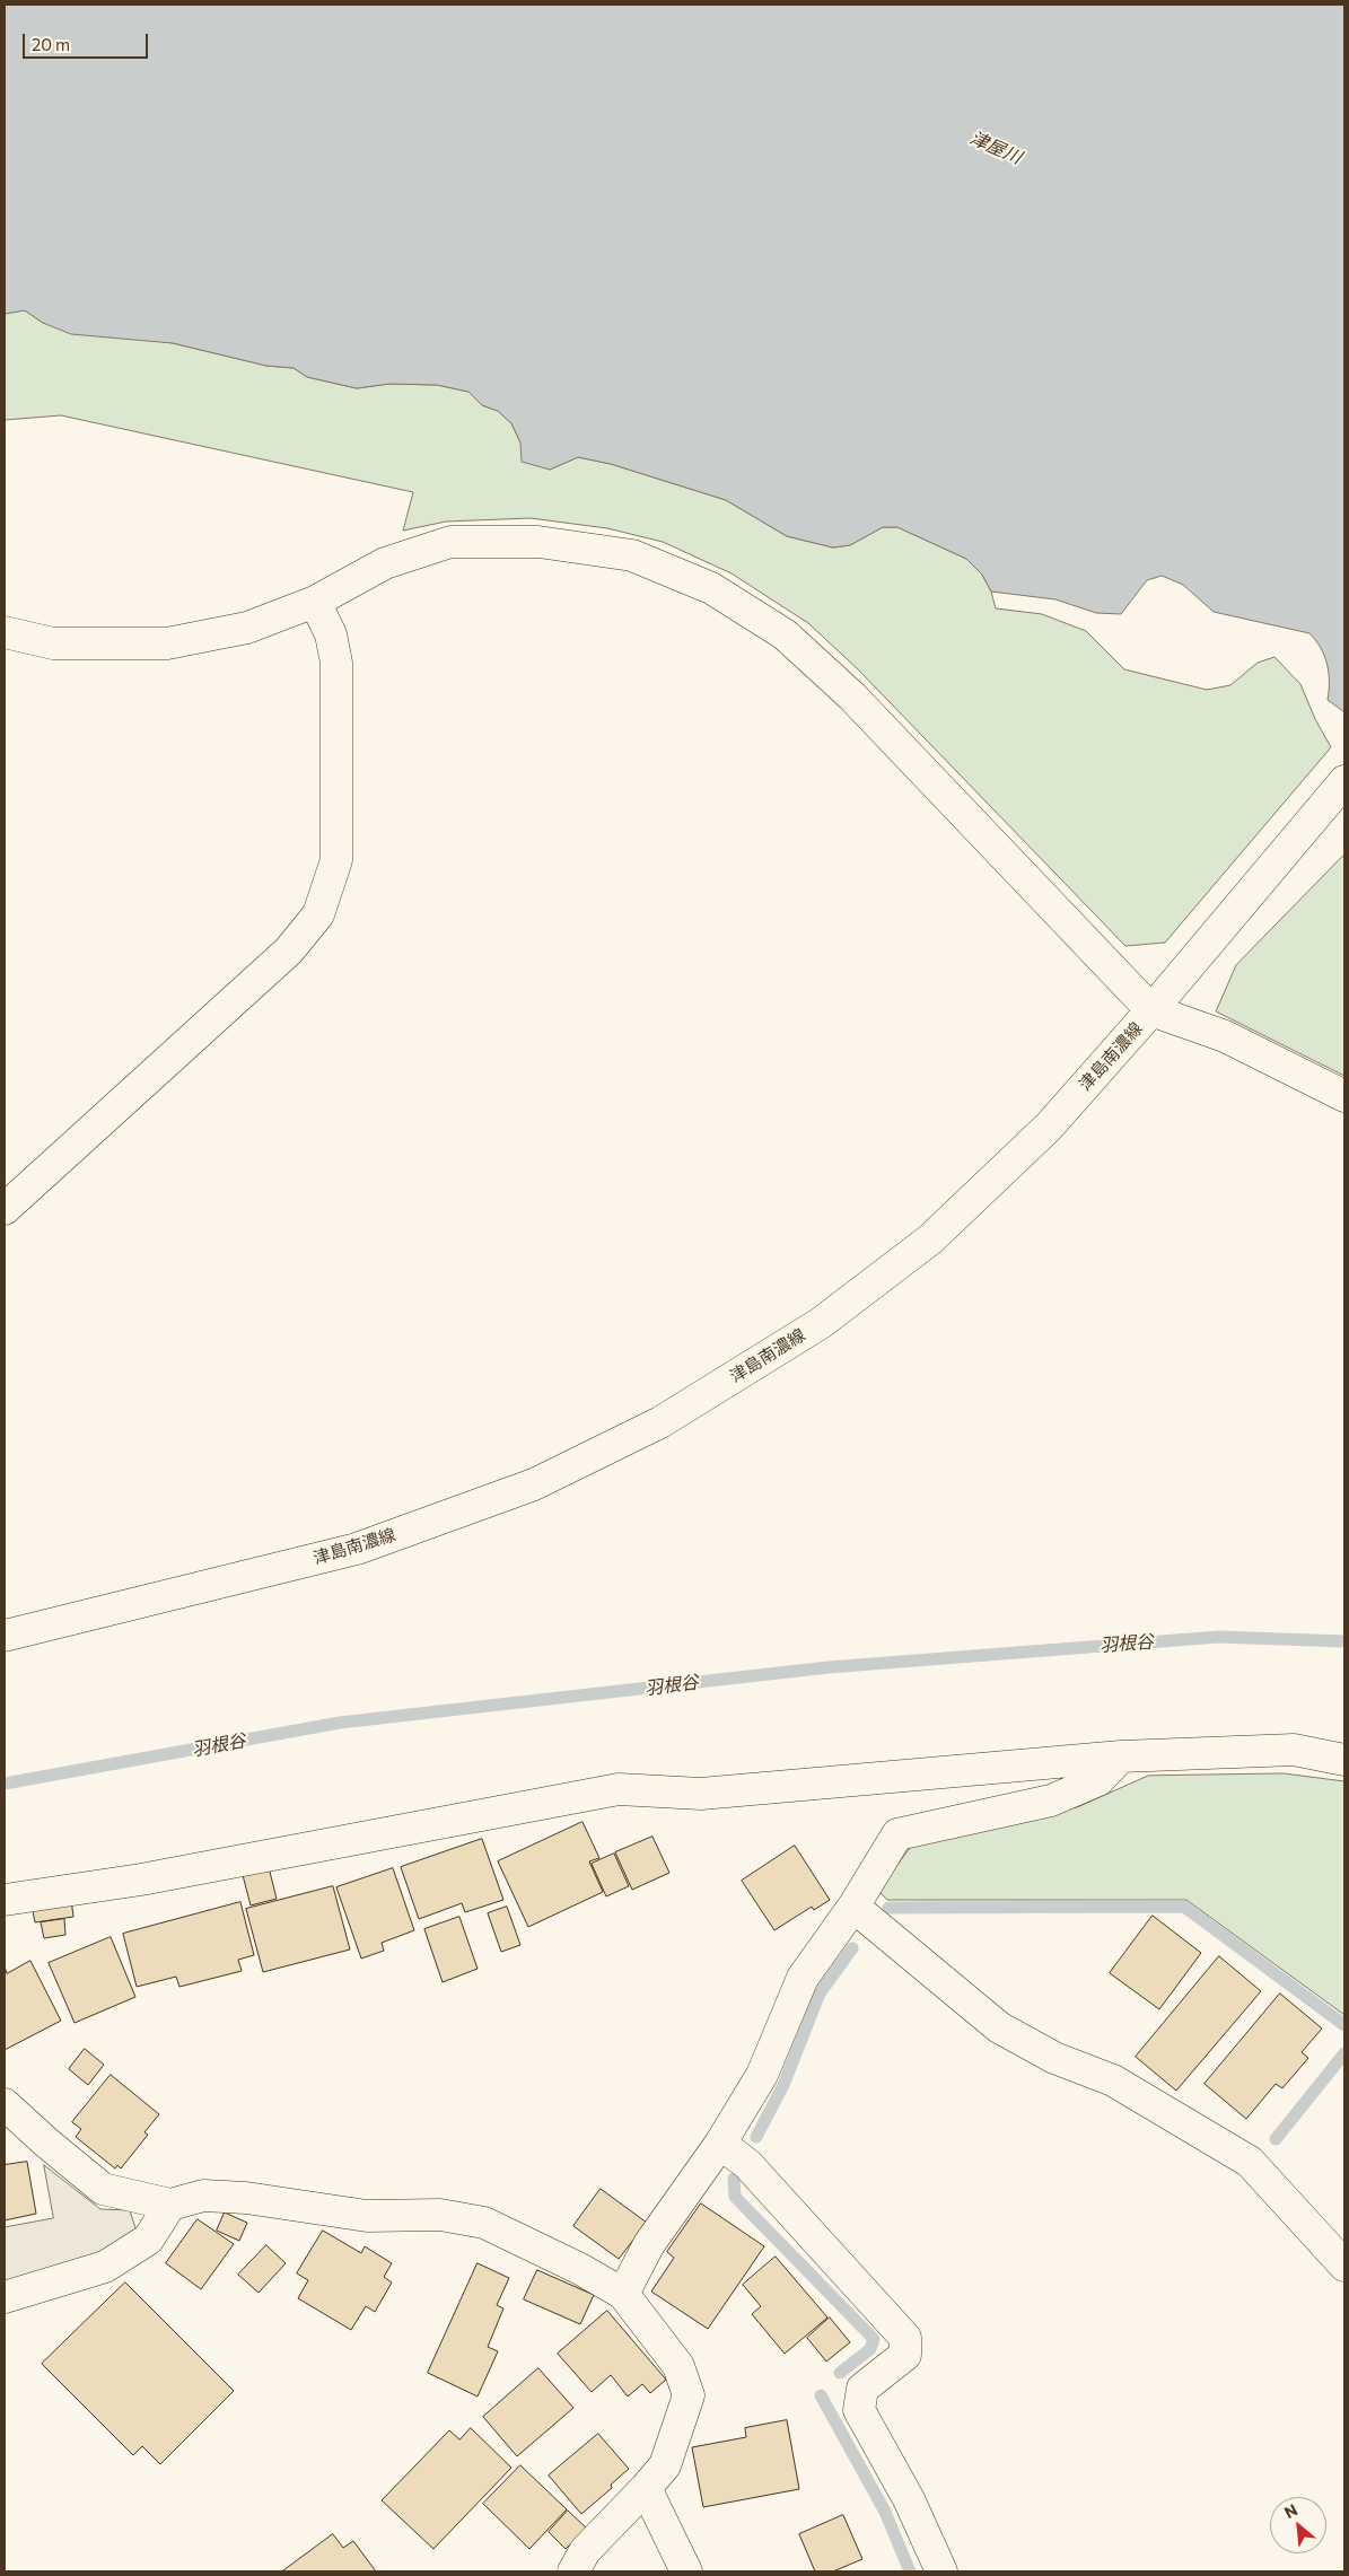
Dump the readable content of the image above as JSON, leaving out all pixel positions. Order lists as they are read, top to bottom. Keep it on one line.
{"streets":{"street":["津島南濃線"]},"water":["津屋川","羽根谷"],"scale_bar":"20 m","north":"top left"}
